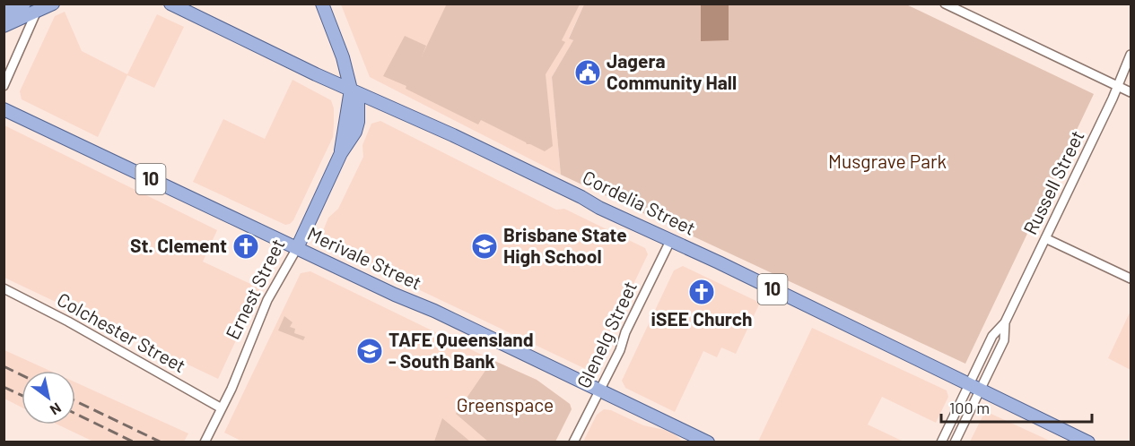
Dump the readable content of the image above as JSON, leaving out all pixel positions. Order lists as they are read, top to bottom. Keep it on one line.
{"streets":{"main road":["10","Cordelia Street","Merivale Street","Ernest Street"],"street":["Russell Street","Colchester Street","Glenelg Street"]},"crossings":[["Russell Street","Cordelia Street"],["Cordelia Street","Ernest Street"],["Cordelia Street","Glenelg Street"],["Merivale Street","Ernest Street"],["Merivale Street","Glenelg Street"],["Ernest Street","Colchester Street"]],"parks":["Musgrave Park","Greenspace"],"places":{"public building":["Jagera Community Hall"],"church":["St. Clement","iSEE Church"],"school or university":["Brisbane State High School","TAFE Queensland - South Bank"]},"scale_bar":"100 m","north":"bottom right"}
